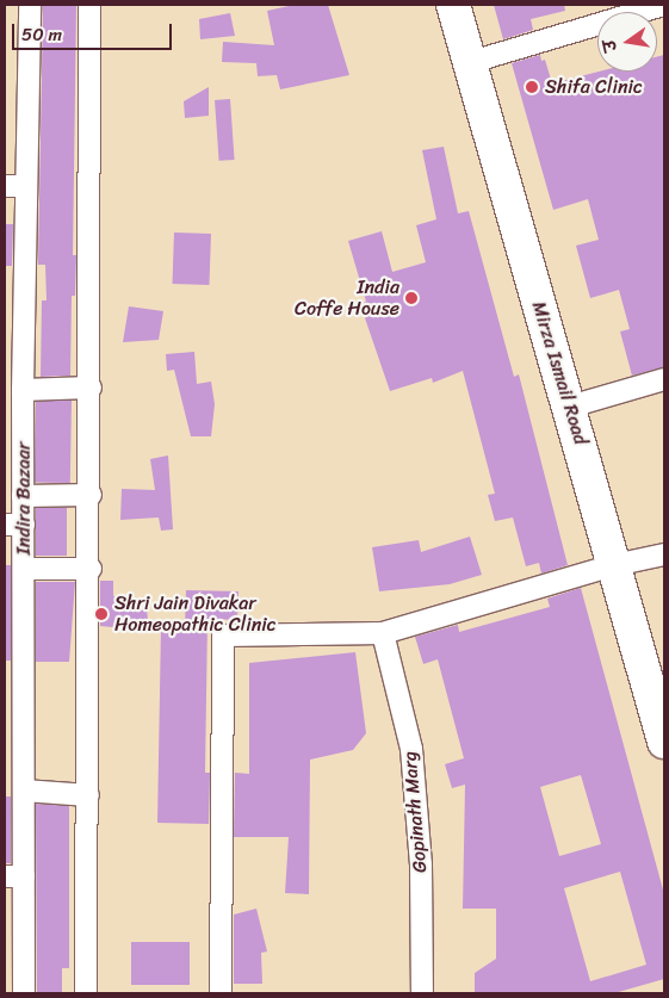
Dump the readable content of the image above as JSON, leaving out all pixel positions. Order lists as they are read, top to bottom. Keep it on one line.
{"streets":{"highway":["Mirza Ismail Road"],"street":["Indira Bazaar","Gopinath Marg"]},"places":["Shifa Clinic","India Coffe House","Shri Jain Divakar Homeopathic Clinic"],"scale_bar":"50 m","north":"left"}
